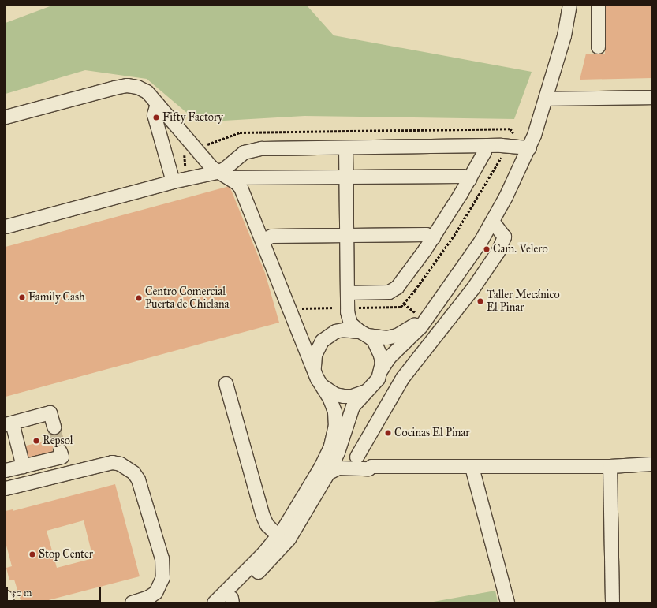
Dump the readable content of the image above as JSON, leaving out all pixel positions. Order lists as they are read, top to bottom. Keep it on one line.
{"places":["Fifty Factory","Cam. Velero","Family Cash","Centro Comercial Puerta de Chiclana","Taller Mecánico El Pinar","Cocinas El Pinar","Repsol","Stop Center"],"scale_bar":"50 m"}
